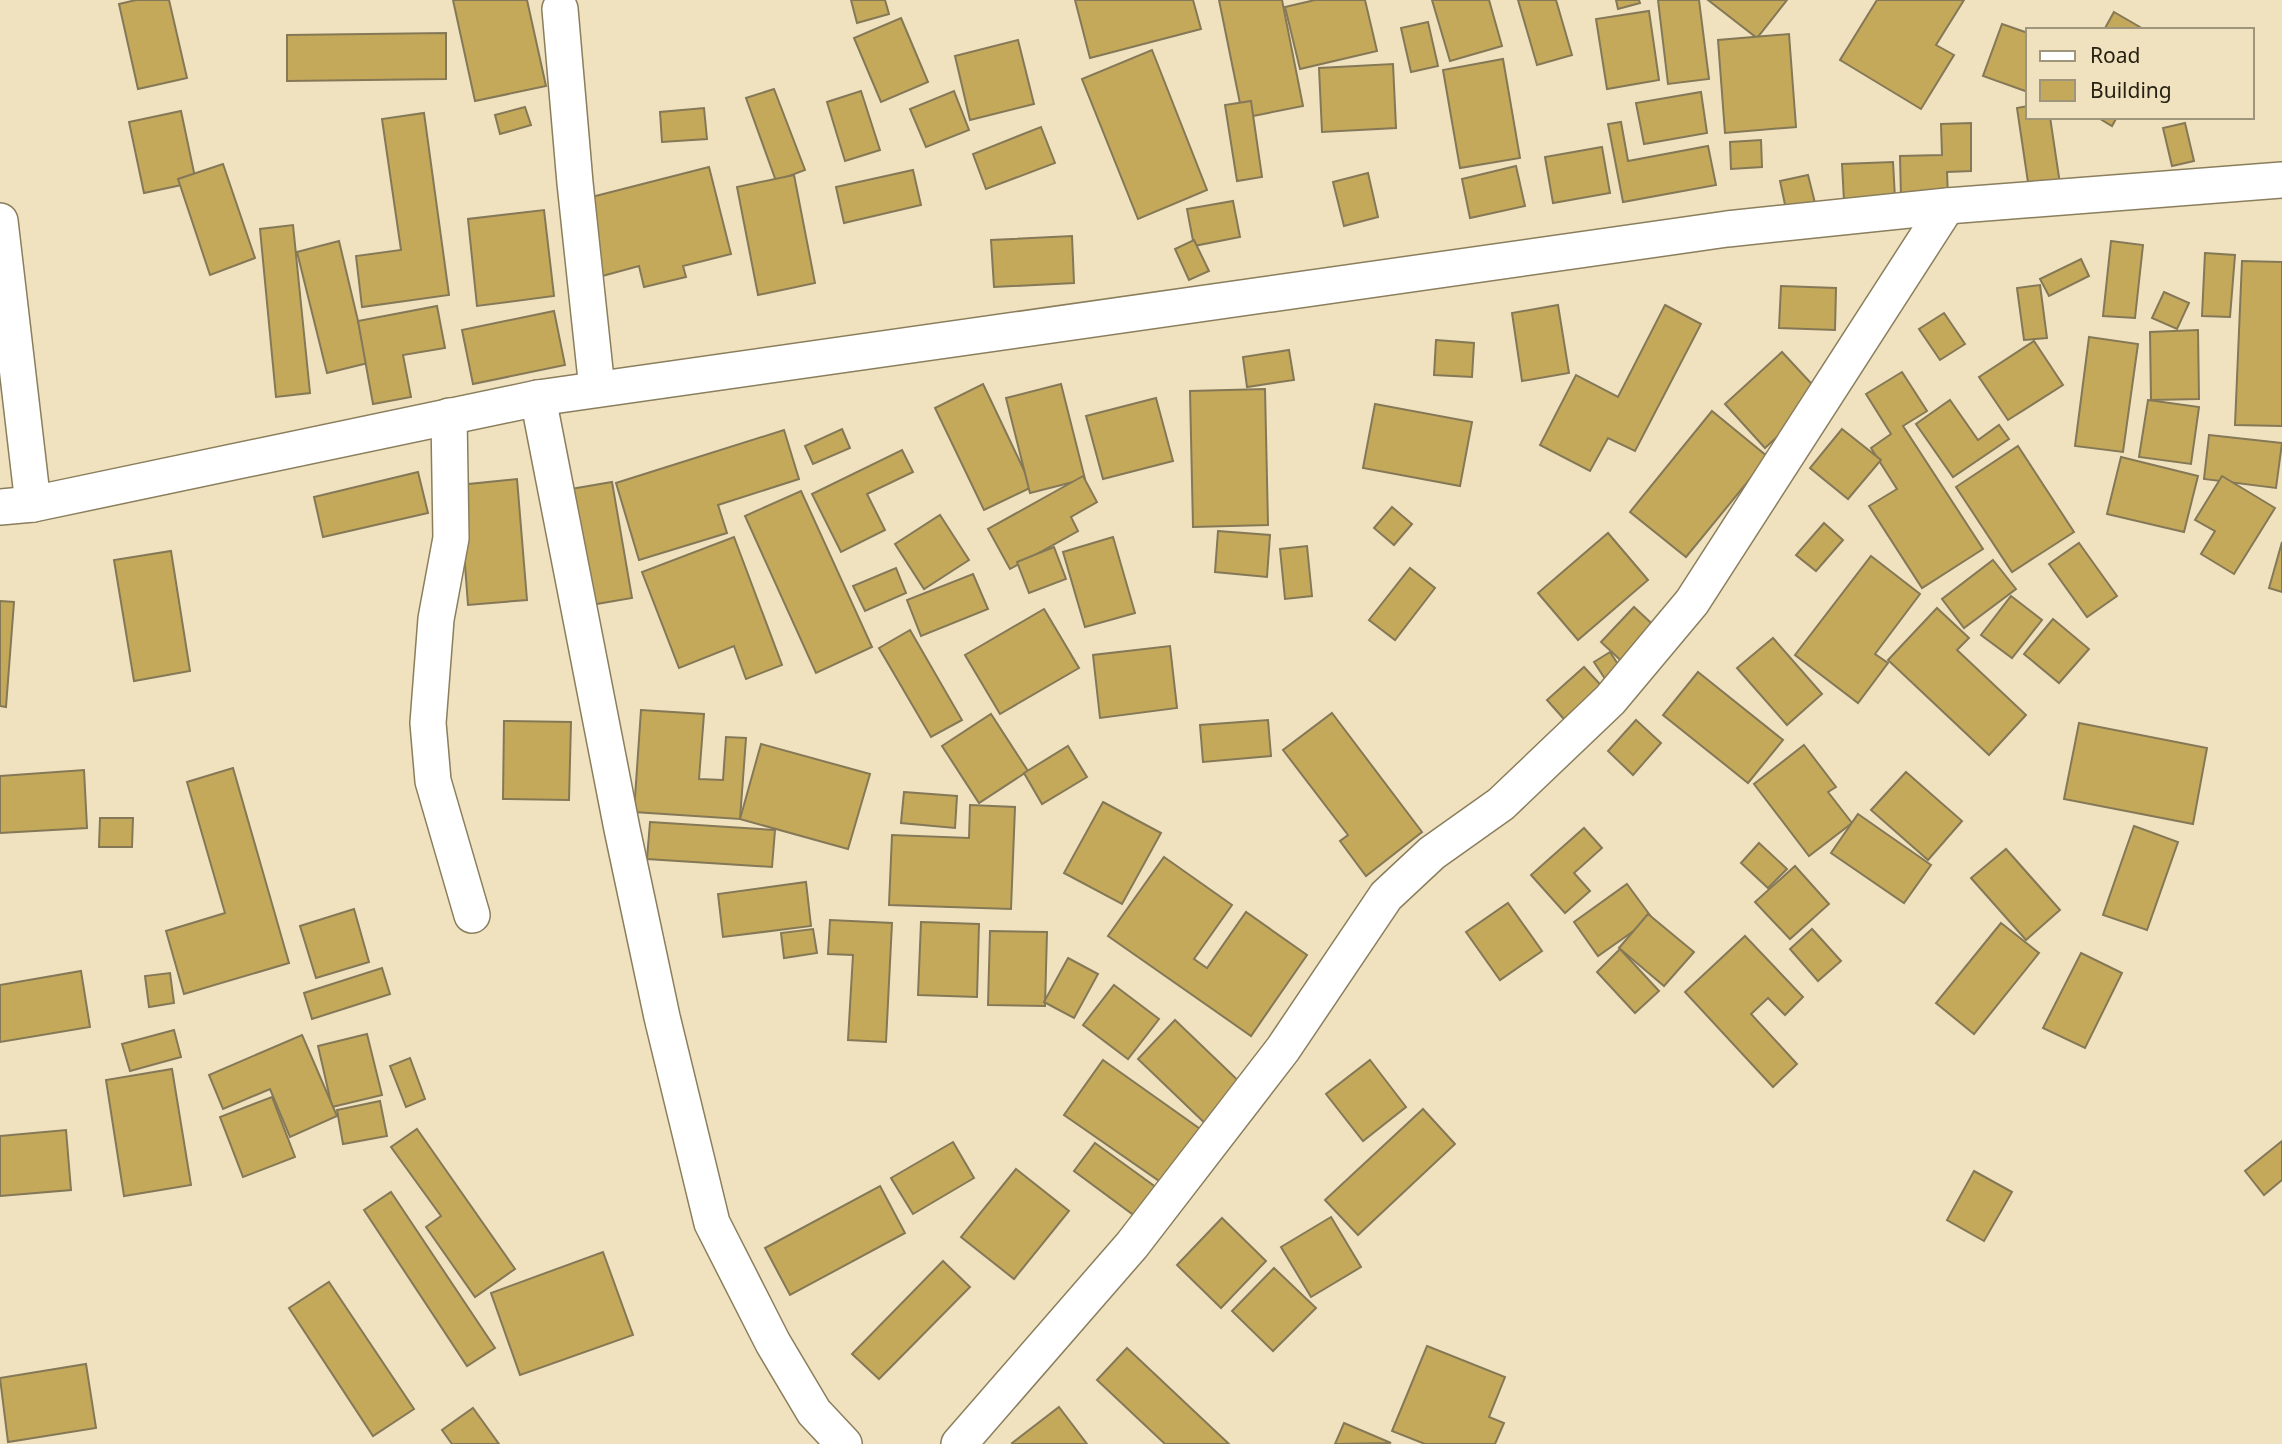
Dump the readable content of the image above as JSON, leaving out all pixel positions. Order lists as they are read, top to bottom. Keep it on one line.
{"legend":["Road","Building"]}
